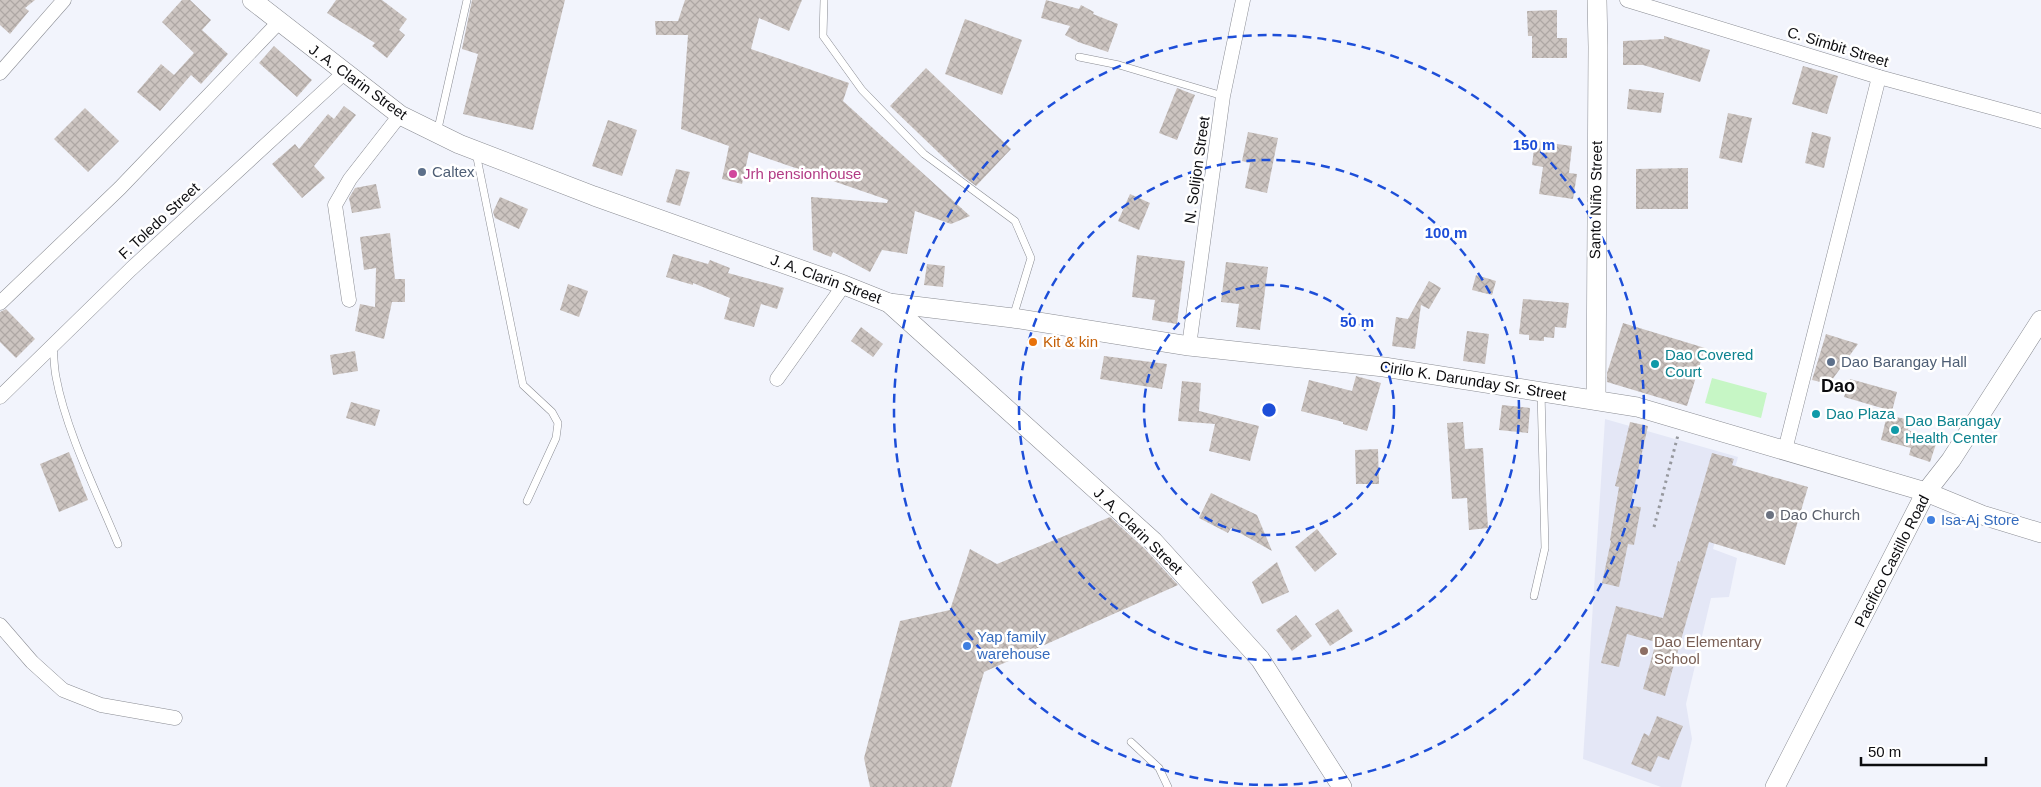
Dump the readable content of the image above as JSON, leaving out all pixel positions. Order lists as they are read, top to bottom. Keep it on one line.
{"streets":{"main road":["J. A. Clarin Street","Santo Niño Street","Cirilo K. Darunday Sr. Street","Pacifico Castillo Road"],"street":["C. Simbit Street","N. Solijon Street","F. Toledo Street"]},"crossings":[["J. A. Clarin Street","F. Toledo Street"],["J. A. Clarin Street","Cirilo K. Darunday Sr. Street"],["N. Solijon Street","Cirilo K. Darunday Sr. Street"],["Santo Niño Street","Cirilo K. Darunday Sr. Street"],["Cirilo K. Darunday Sr. Street","Pacifico Castillo Road"]],"districts":["Dao"],"places":["Caltex","Jrh pensionhouse","Kit & kin","Dao Barangay Hall","Dao Covered Court","Dao Plaza","Dao Barangay Health Center","Dao Church","Isa-Aj Store","Yap family warehouse","Dao Elementary School"],"scale_bar":"50 m","rings":["150 m","100 m","50 m"]}
